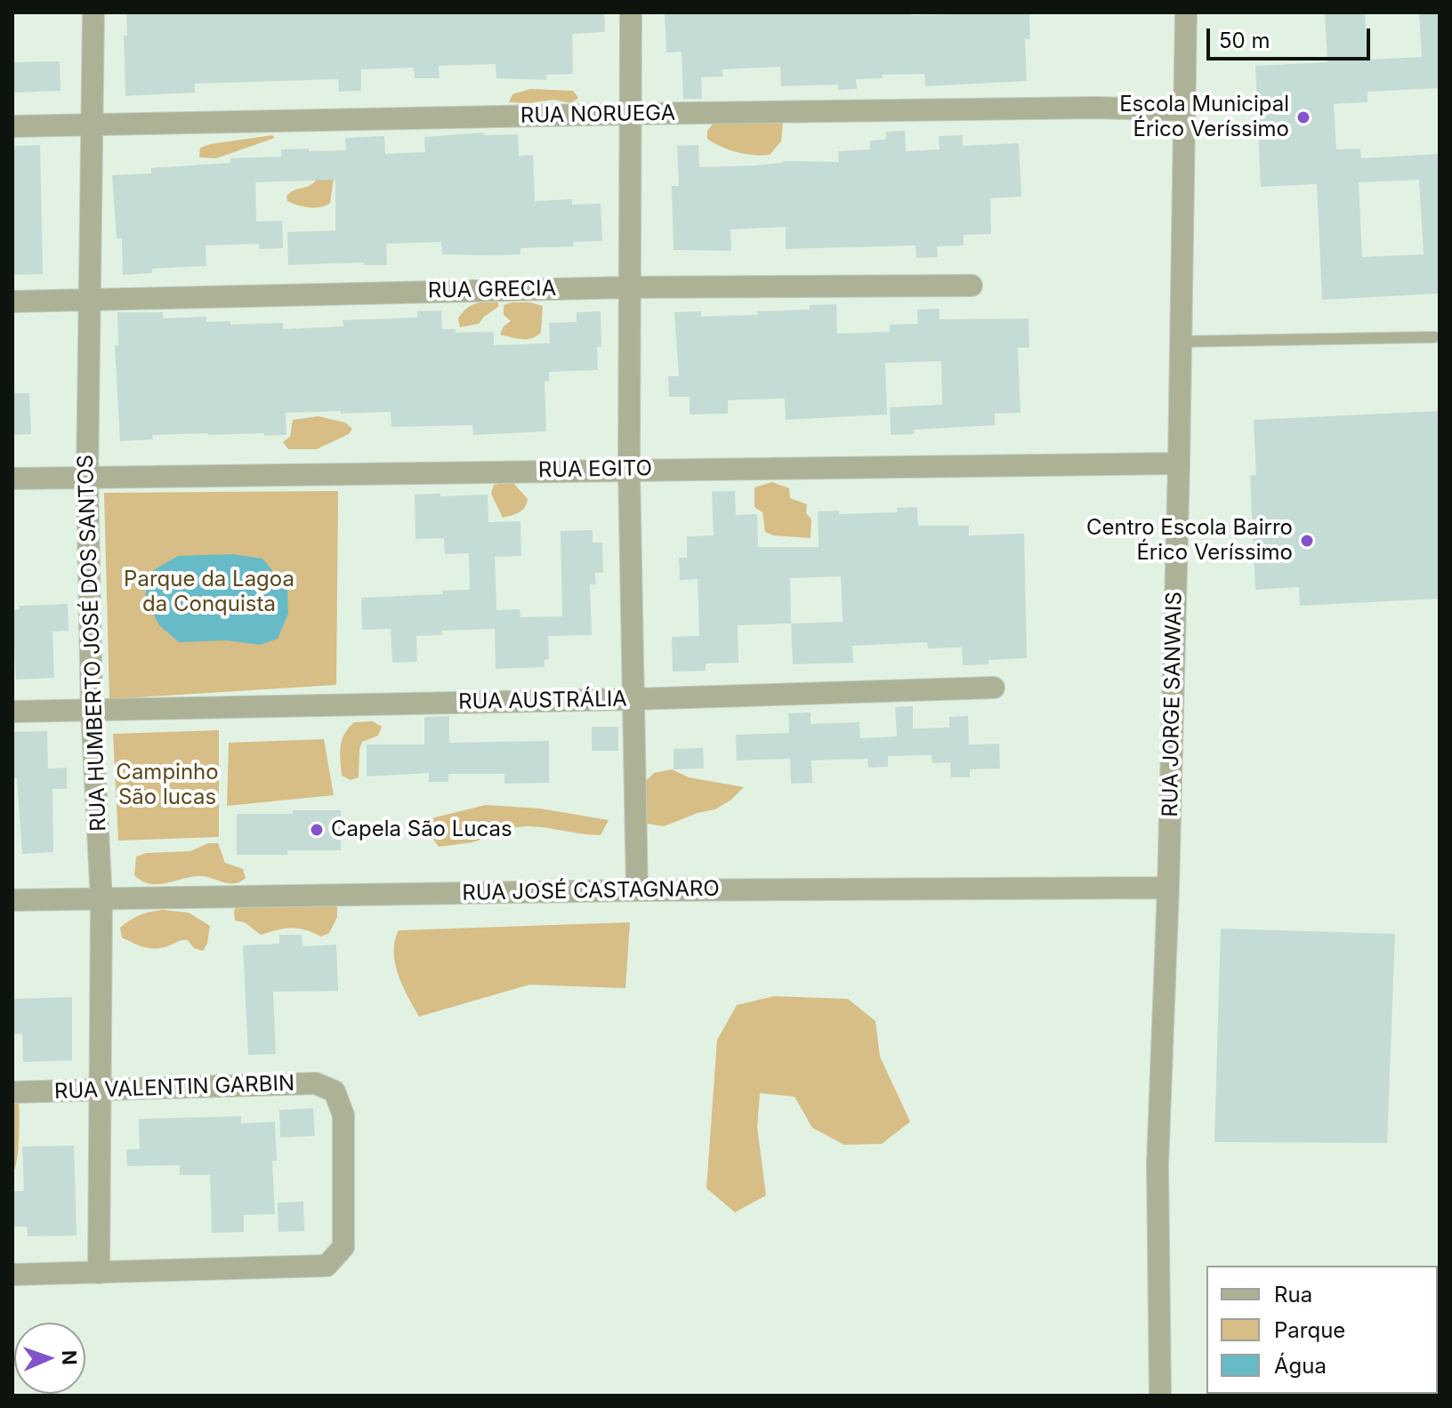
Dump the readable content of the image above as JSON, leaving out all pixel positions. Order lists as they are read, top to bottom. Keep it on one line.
{"streets":{"street":["RUA NORUEGA","RUA GRECIA","RUA EGITO","RUA HUMBERTO JOSÉ DOS SANTOS","RUA AUSTRÁLIA","RUA JORGE SANWAIS","RUA JOSÉ CASTAGNARO","RUA VALENTIN GARBIN"]},"crossings":[["RUA NORUEGA","RUA HUMBERTO JOSÉ DOS SANTOS"],["RUA NORUEGA","RUA JORGE SANWAIS"],["RUA GRECIA","RUA HUMBERTO JOSÉ DOS SANTOS"],["RUA EGITO","RUA HUMBERTO JOSÉ DOS SANTOS"],["RUA EGITO","RUA JORGE SANWAIS"],["RUA HUMBERTO JOSÉ DOS SANTOS","RUA AUSTRÁLIA"],["RUA HUMBERTO JOSÉ DOS SANTOS","RUA JOSÉ CASTAGNARO"],["RUA HUMBERTO JOSÉ DOS SANTOS","RUA VALENTIN GARBIN"],["RUA JORGE SANWAIS","RUA JOSÉ CASTAGNARO"]],"parks":["Parque da Lagoa da Conquista","Campinho São lucas"],"places":["Escola Municipal Érico Veríssimo","Centro Escola Bairro Érico Veríssimo","Capela São Lucas"],"legend":["Rua","Parque","Água"],"scale_bar":"50 m","north":"right"}
